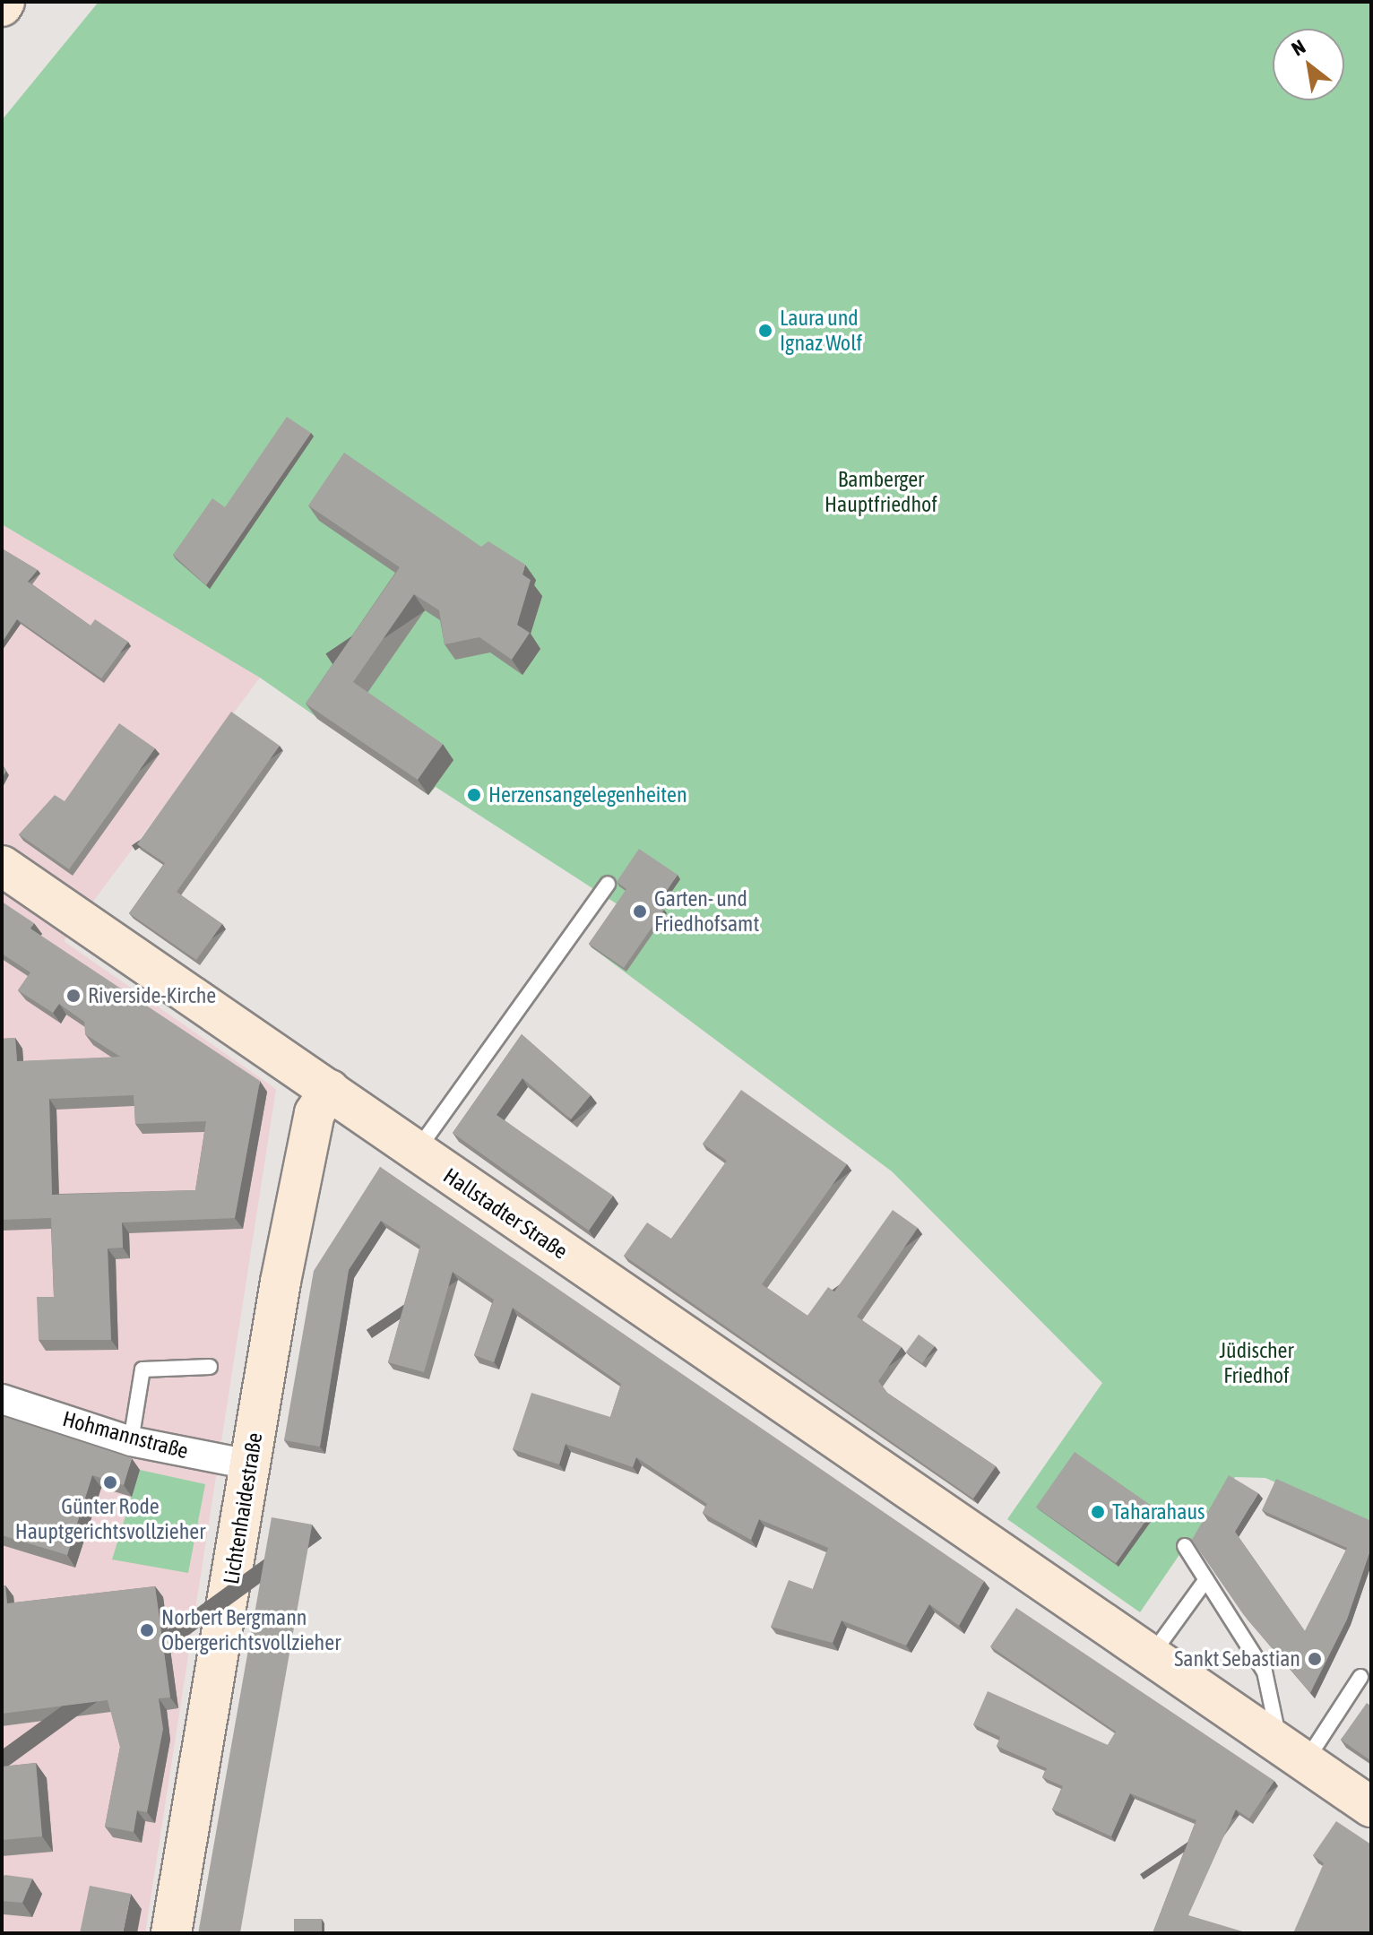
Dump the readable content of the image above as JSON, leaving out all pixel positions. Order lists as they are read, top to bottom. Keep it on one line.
{"streets":{"main road":["Hallstadter Straße","Lichtenhaidestraße"],"street":["Hohmannstraße"]},"crossings":[["Hallstadter Straße","Lichtenhaidestraße"],["Hohmannstraße","Lichtenhaidestraße"]],"parks":["Bamberger Hauptfriedhof","Jüdischer Friedhof"],"places":["Laura und Ignaz Wolf","Herzensangelegenheiten","Garten- und Friedhofsamt","Riverside-Kirche","Günter Rode Hauptgerichtsvollzieher","Taharahaus","Norbert Bergmann Obergerichtsvollzieher","Sankt Sebastian"],"north":"top left"}
